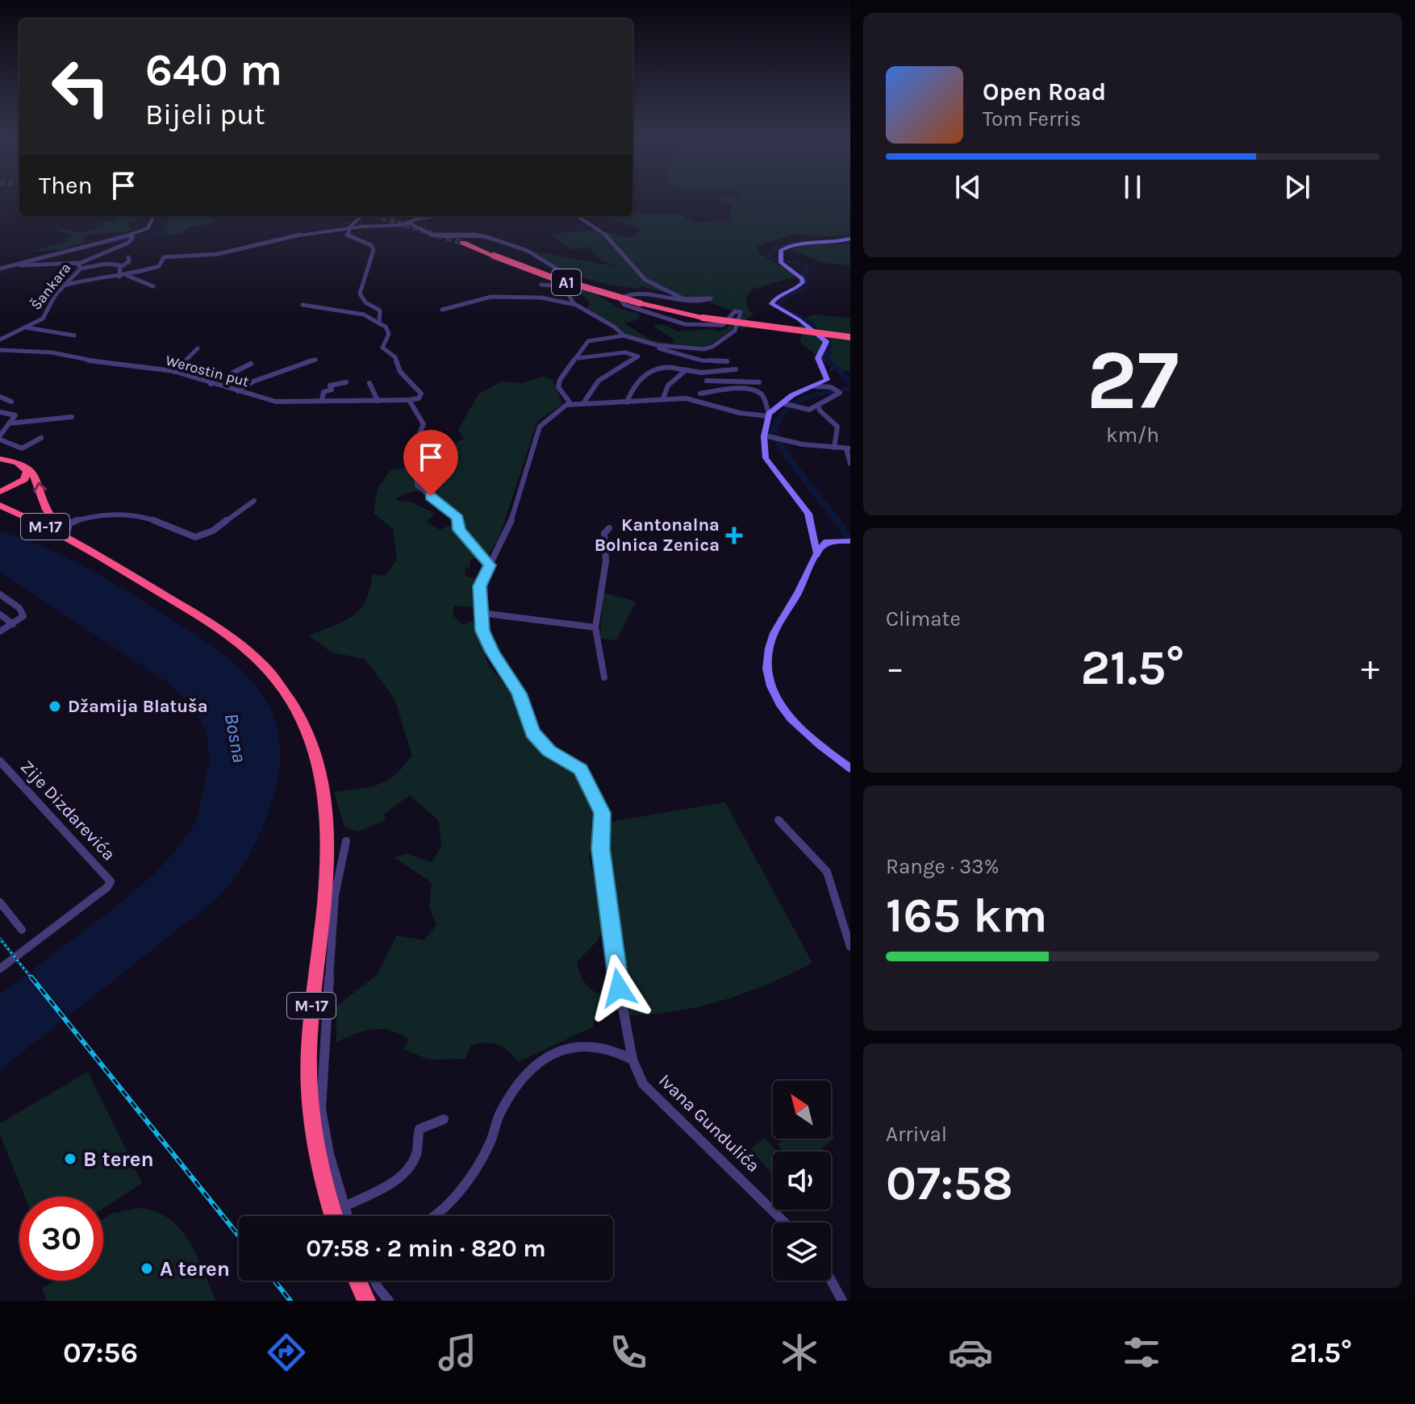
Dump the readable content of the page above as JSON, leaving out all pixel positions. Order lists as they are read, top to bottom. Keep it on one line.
{"streets":{"highway":["A1","M-17"],"street":["Šankara","Werostin put","Zije Dizdarevića","Ivana Gundulića"]},"water":["Bosna"],"places":{"health":["Kantonalna Bolnica Zenica"],"other":["Džamija Blatuša","B teren","A teren"]},"north":"top left","page":{"turn":["640 m","Bijeli put"],"song":["Open Road","Tom Ferris"],"then":"Then","tile":[["27","km/h"],"Climate",["Range · 33%","165 km"],["Arrival","07:58"]],"heat":["−","21.5°","+"],"limit":"30","trip":"07:58 · 2 min · 820 m","tabs":["07:56","21.5°"]}}
